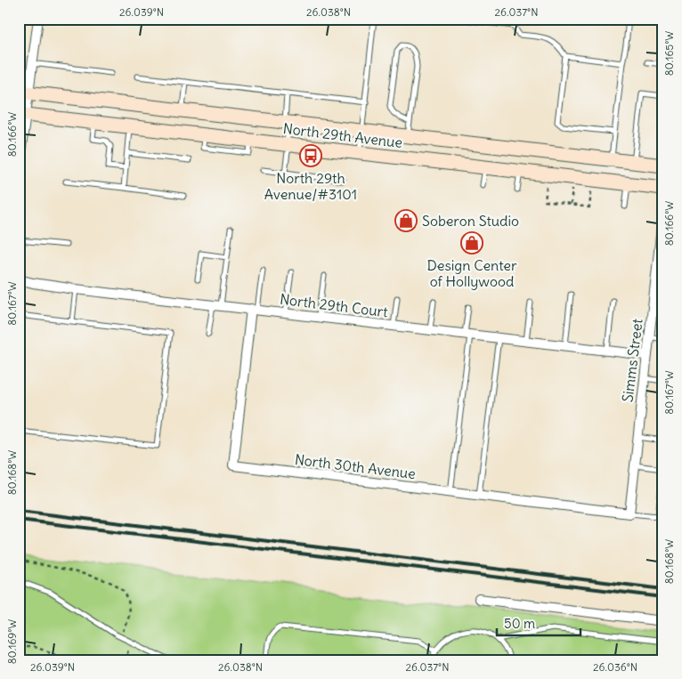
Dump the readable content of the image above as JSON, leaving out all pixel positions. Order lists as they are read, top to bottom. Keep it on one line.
{"streets":{"street":["North 29th Avenue","North 29th Court","Simms Street","North 30th Avenue"]},"crossings":[["North 29th Court","Simms Street"],["North 29th Court","North 30th Avenue"],["Simms Street","North 30th Avenue"]],"places":{"bus stop":["North 29th Avenue/#3101"],"shop":["Soberon Studio","Design Center of Hollywood"]},"scale_bar":"50 m","coordinates":["26.039°N","26.038°N","26.037°N","80.165°W","80.166°W","80.167°W","80.168°W","80.169°W","26.036°N"]}
